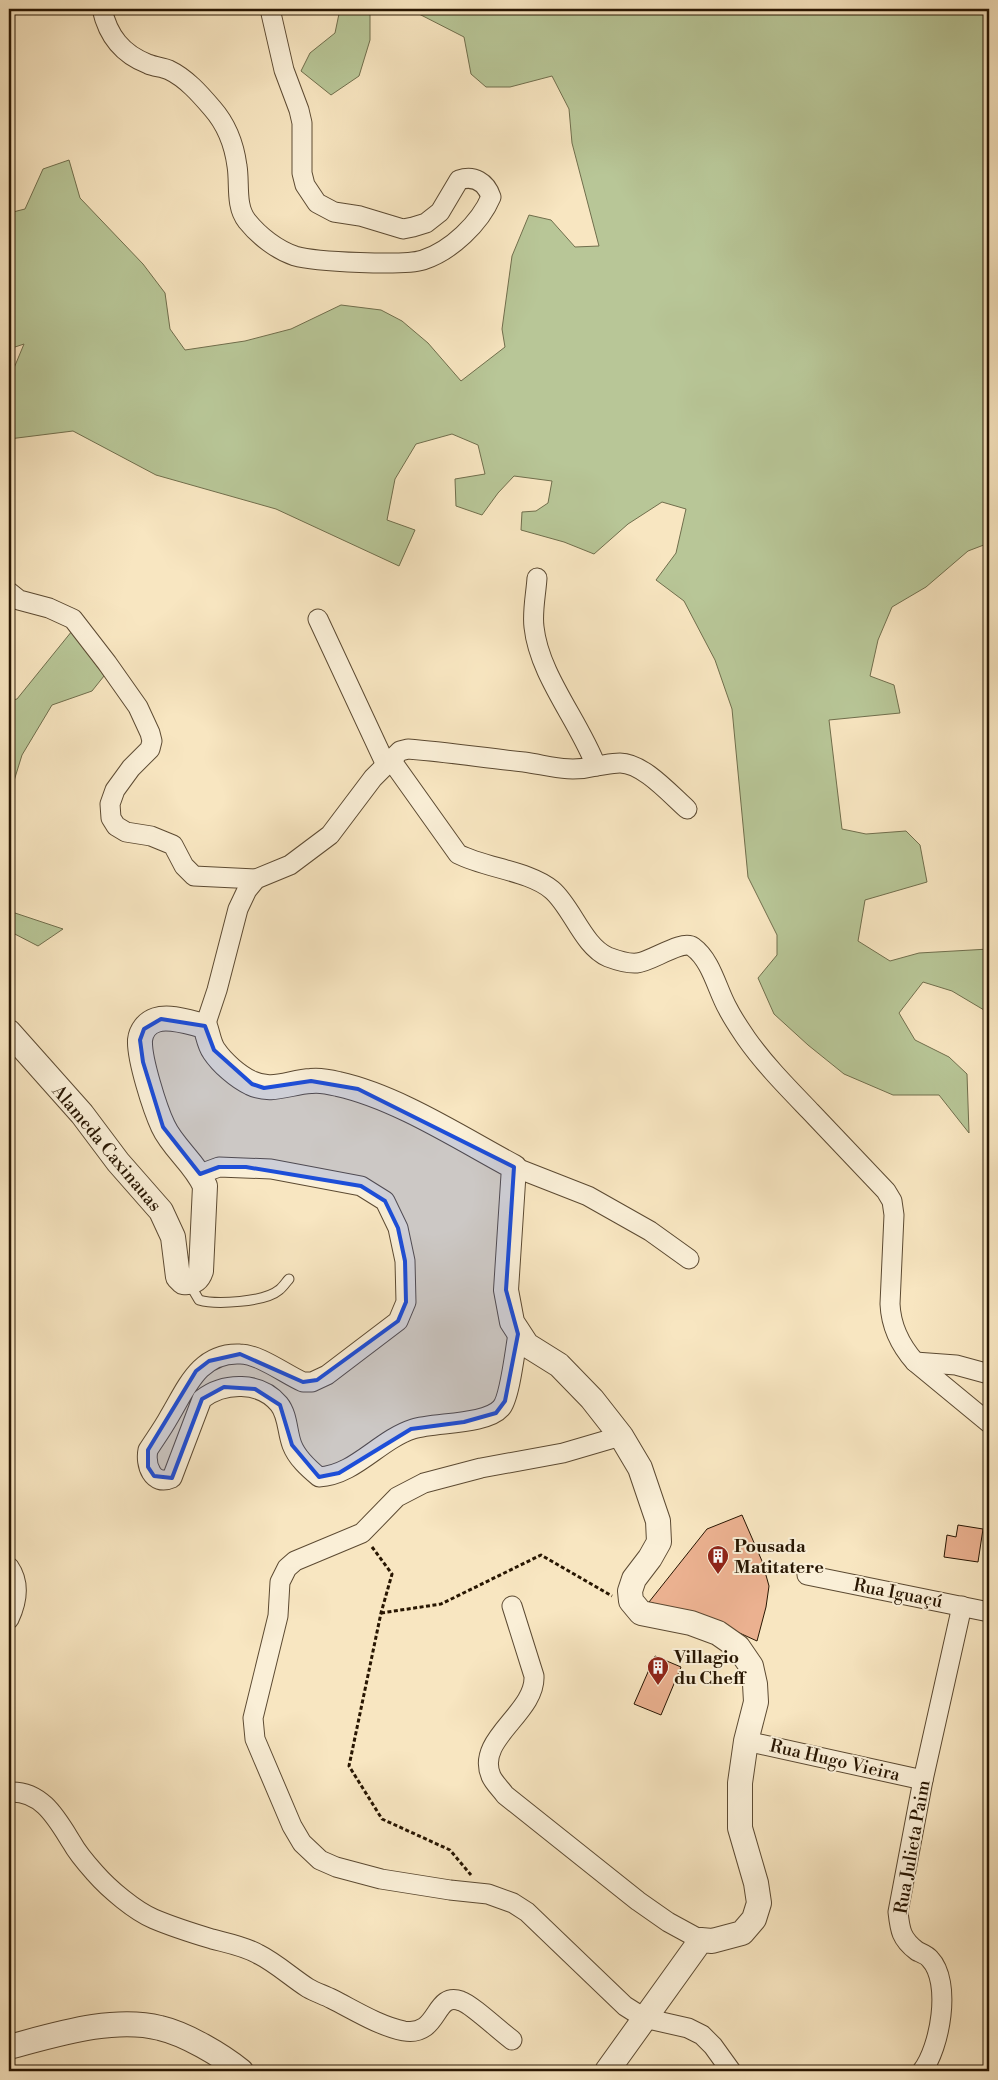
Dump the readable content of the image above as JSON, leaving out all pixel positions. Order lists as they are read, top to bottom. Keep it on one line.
{"streets":{"street":["Alameda Caxinauas","Rua Iguaçú","Rua Hugo Vieira","Rua Julieta Paim"]},"crossings":[["Rua Iguaçú","Rua Julieta Paim"],["Rua Hugo Vieira","Rua Julieta Paim"]],"places":{"building":["Pousada Matitatere","Villagio du Cheff"]}}
